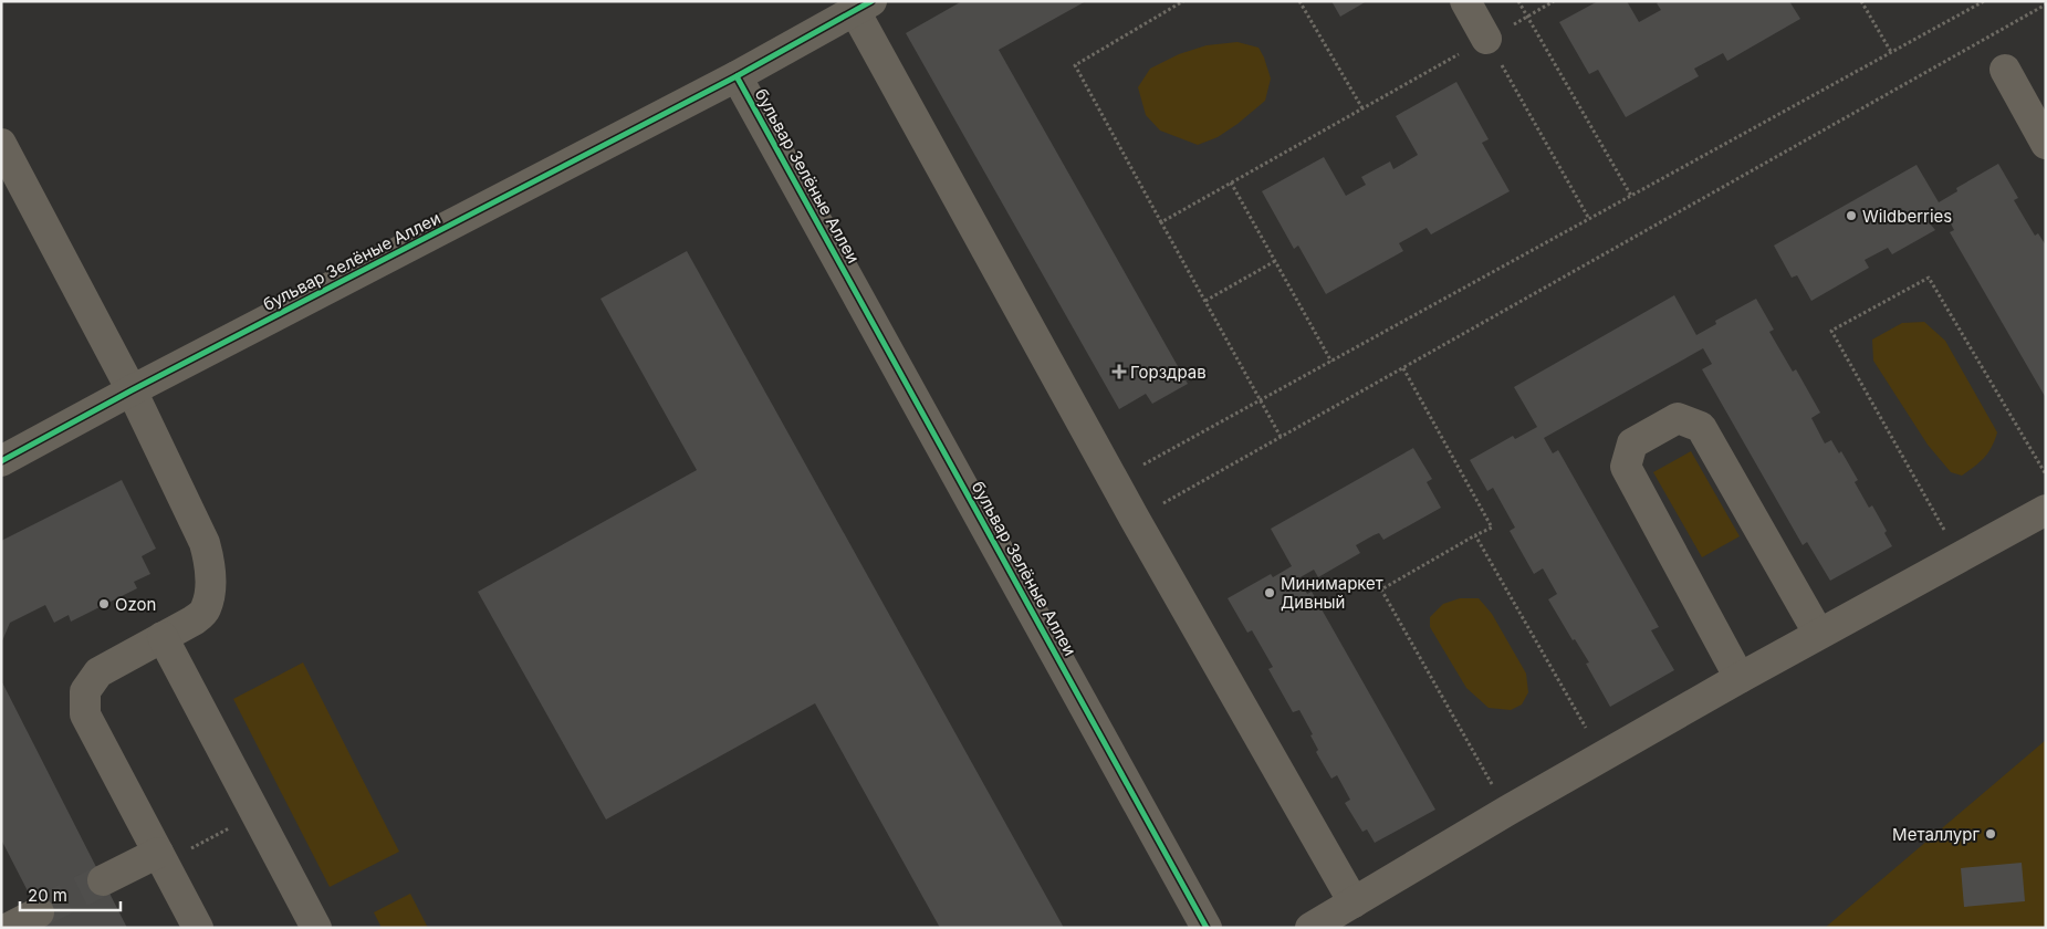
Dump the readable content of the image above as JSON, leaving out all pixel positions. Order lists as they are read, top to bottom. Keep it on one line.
{"streets":{"street":["бульвар Зелёные Аллеи"]},"places":{"other":["Wildberries","Минимаркет Дивный","Ozon","Металлург"],"health":["Горздрав"]},"scale_bar":"20 m"}
